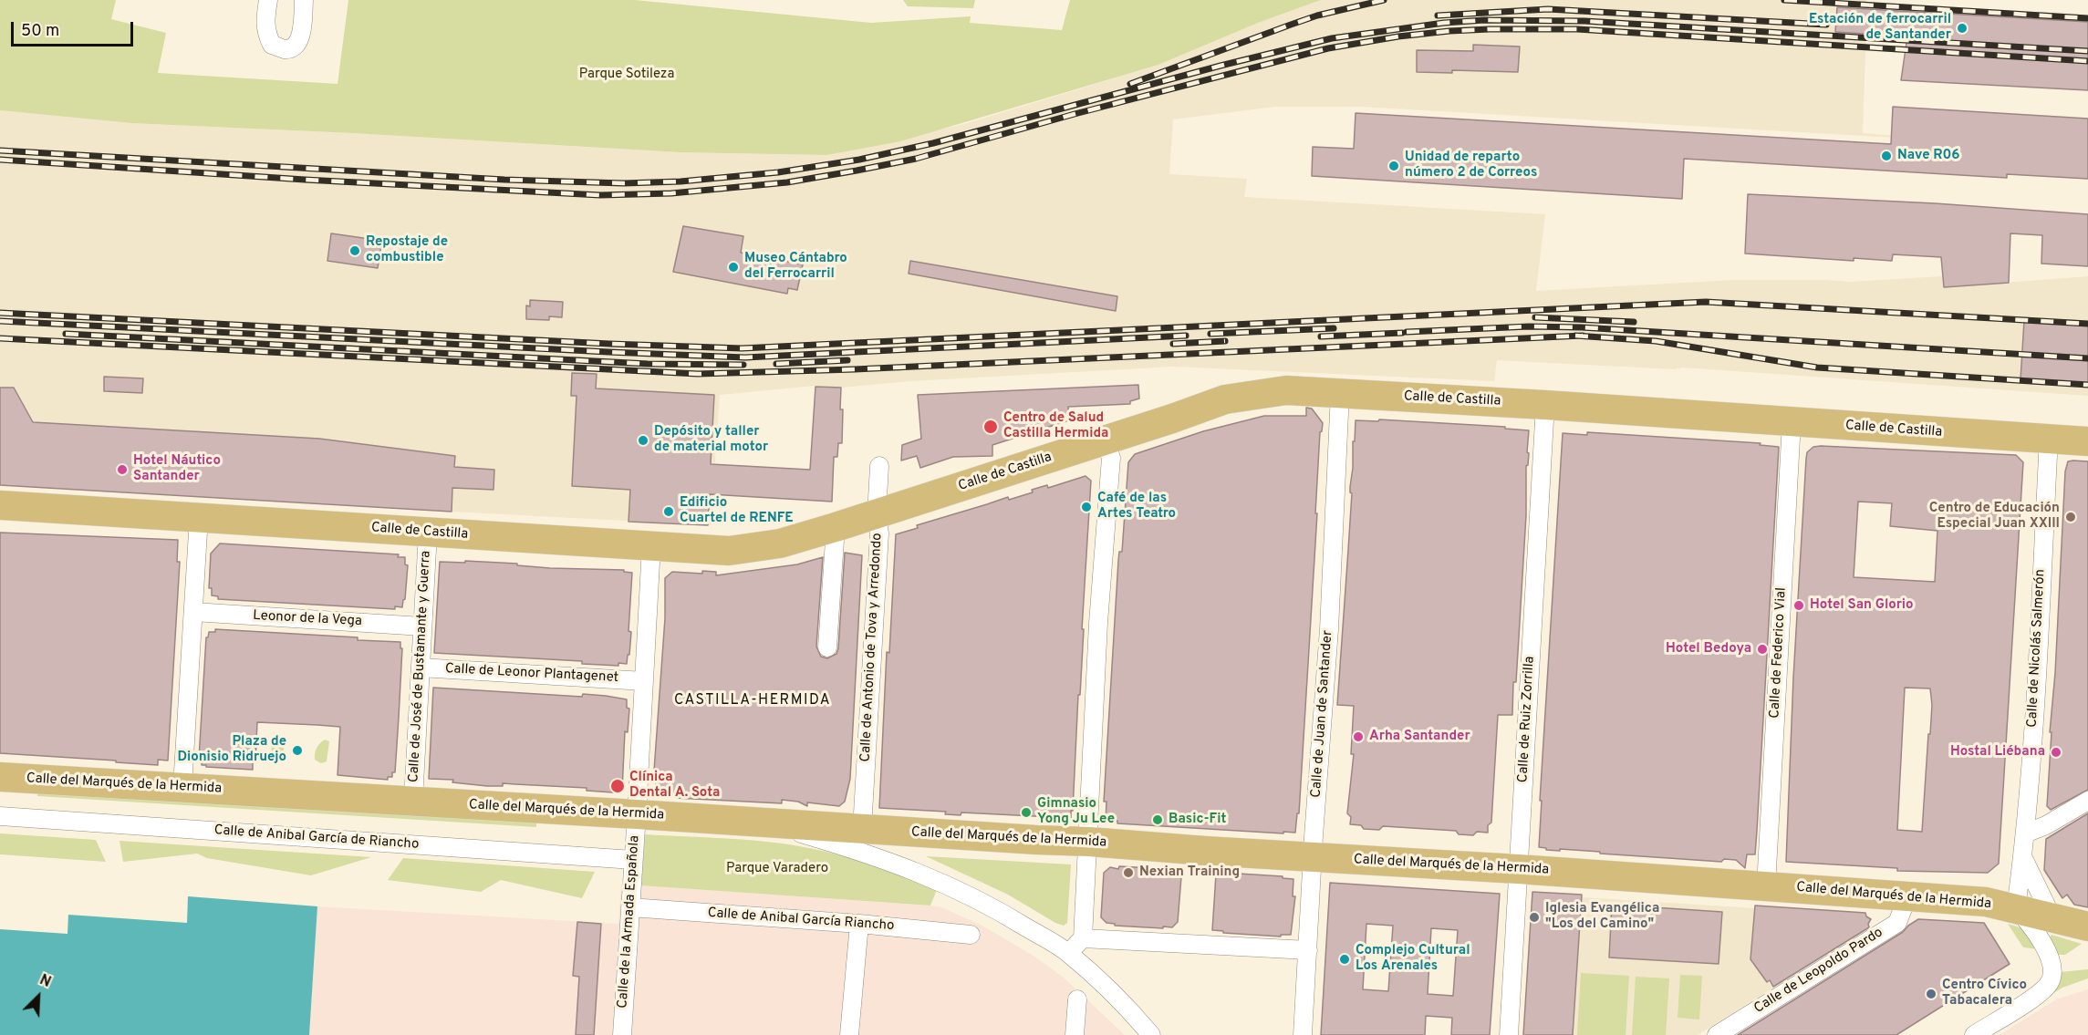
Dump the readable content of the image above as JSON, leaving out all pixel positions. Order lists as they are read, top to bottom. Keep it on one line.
{"streets":{"main road":["Calle de Castilla","Calle del Marqués de la Hermida"],"street":["Leonor de la Vega","Calle de Antonio de Tova y Arredondo","Calle de Nicolás Salmerón","Calle de Federico Vial","Calle de José de Bustamante y Guerra","Calle de Leonor Plantagenet","Calle de Juan de Santander","Calle de Ruiz Zorrilla","Calle de Anibal García de Riancho","Calle de Anibal García Riancho","Calle de la Armada Española","Calle de Leopoldo Pardo"]},"crossings":[["Calle de Castilla","Calle de Antonio de Tova y Arredondo"],["Calle de Castilla","Calle de Nicolás Salmerón"],["Calle de Castilla","Calle de Federico Vial"],["Calle de Castilla","Calle de José de Bustamante y Guerra"],["Calle de Castilla","Calle de Juan de Santander"],["Calle de Castilla","Calle de Ruiz Zorrilla"],["Calle de Castilla","Calle de la Armada Española"],["Leonor de la Vega","Calle de José de Bustamante y Guerra"],["Calle de Antonio de Tova y Arredondo","Calle del Marqués de la Hermida"],["Calle de Nicolás Salmerón","Calle del Marqués de la Hermida"],["Calle de Federico Vial","Calle del Marqués de la Hermida"],["Calle de José de Bustamante y Guerra","Calle de Leonor Plantagenet"],["Calle de José de Bustamante y Guerra","Calle del Marqués de la Hermida"],["Calle de Leonor Plantagenet","Calle de la Armada Española"],["Calle de Juan de Santander","Calle del Marqués de la Hermida"],["Calle de Ruiz Zorrilla","Calle del Marqués de la Hermida"],["Calle del Marqués de la Hermida","Calle de la Armada Española"],["Calle del Marqués de la Hermida","Calle de Leopoldo Pardo"],["Calle de Anibal García de Riancho","Calle de la Armada Española"],["Calle de Anibal García Riancho","Calle de la Armada Española"]],"districts":["CASTILLA-HERMIDA"],"parks":["Parque Sotileza","Parque Varadero"],"places":["Estación de ferrocarril de Santander","Nave R06","Unidad de reparto número 2 de Correos","Repostaje de combustible","Museo Cántabro del Ferrocarril","Centro de Salud Castilla Hermida","Depósito y taller de material motor","Hotel Náutico Santander","Café de las Artes Teatro","Edificio Cuartel de RENFE","Centro de Educación Especial Juan XXIII","Hotel San Glorio","Hotel Bedoya","Arha Santander","Plaza de Dionisio Ridruejo","Hostal Liébana","Clínica Dental A. Sota","Gimnasio Yong Ju Lee","Basic-Fit","Nexian Training","Iglesia Evangélica \"Los del Camino\"","Complejo Cultural Los Arenales","Centro Cívico Tabacalera"],"scale_bar":"50 m","north":"top right"}
